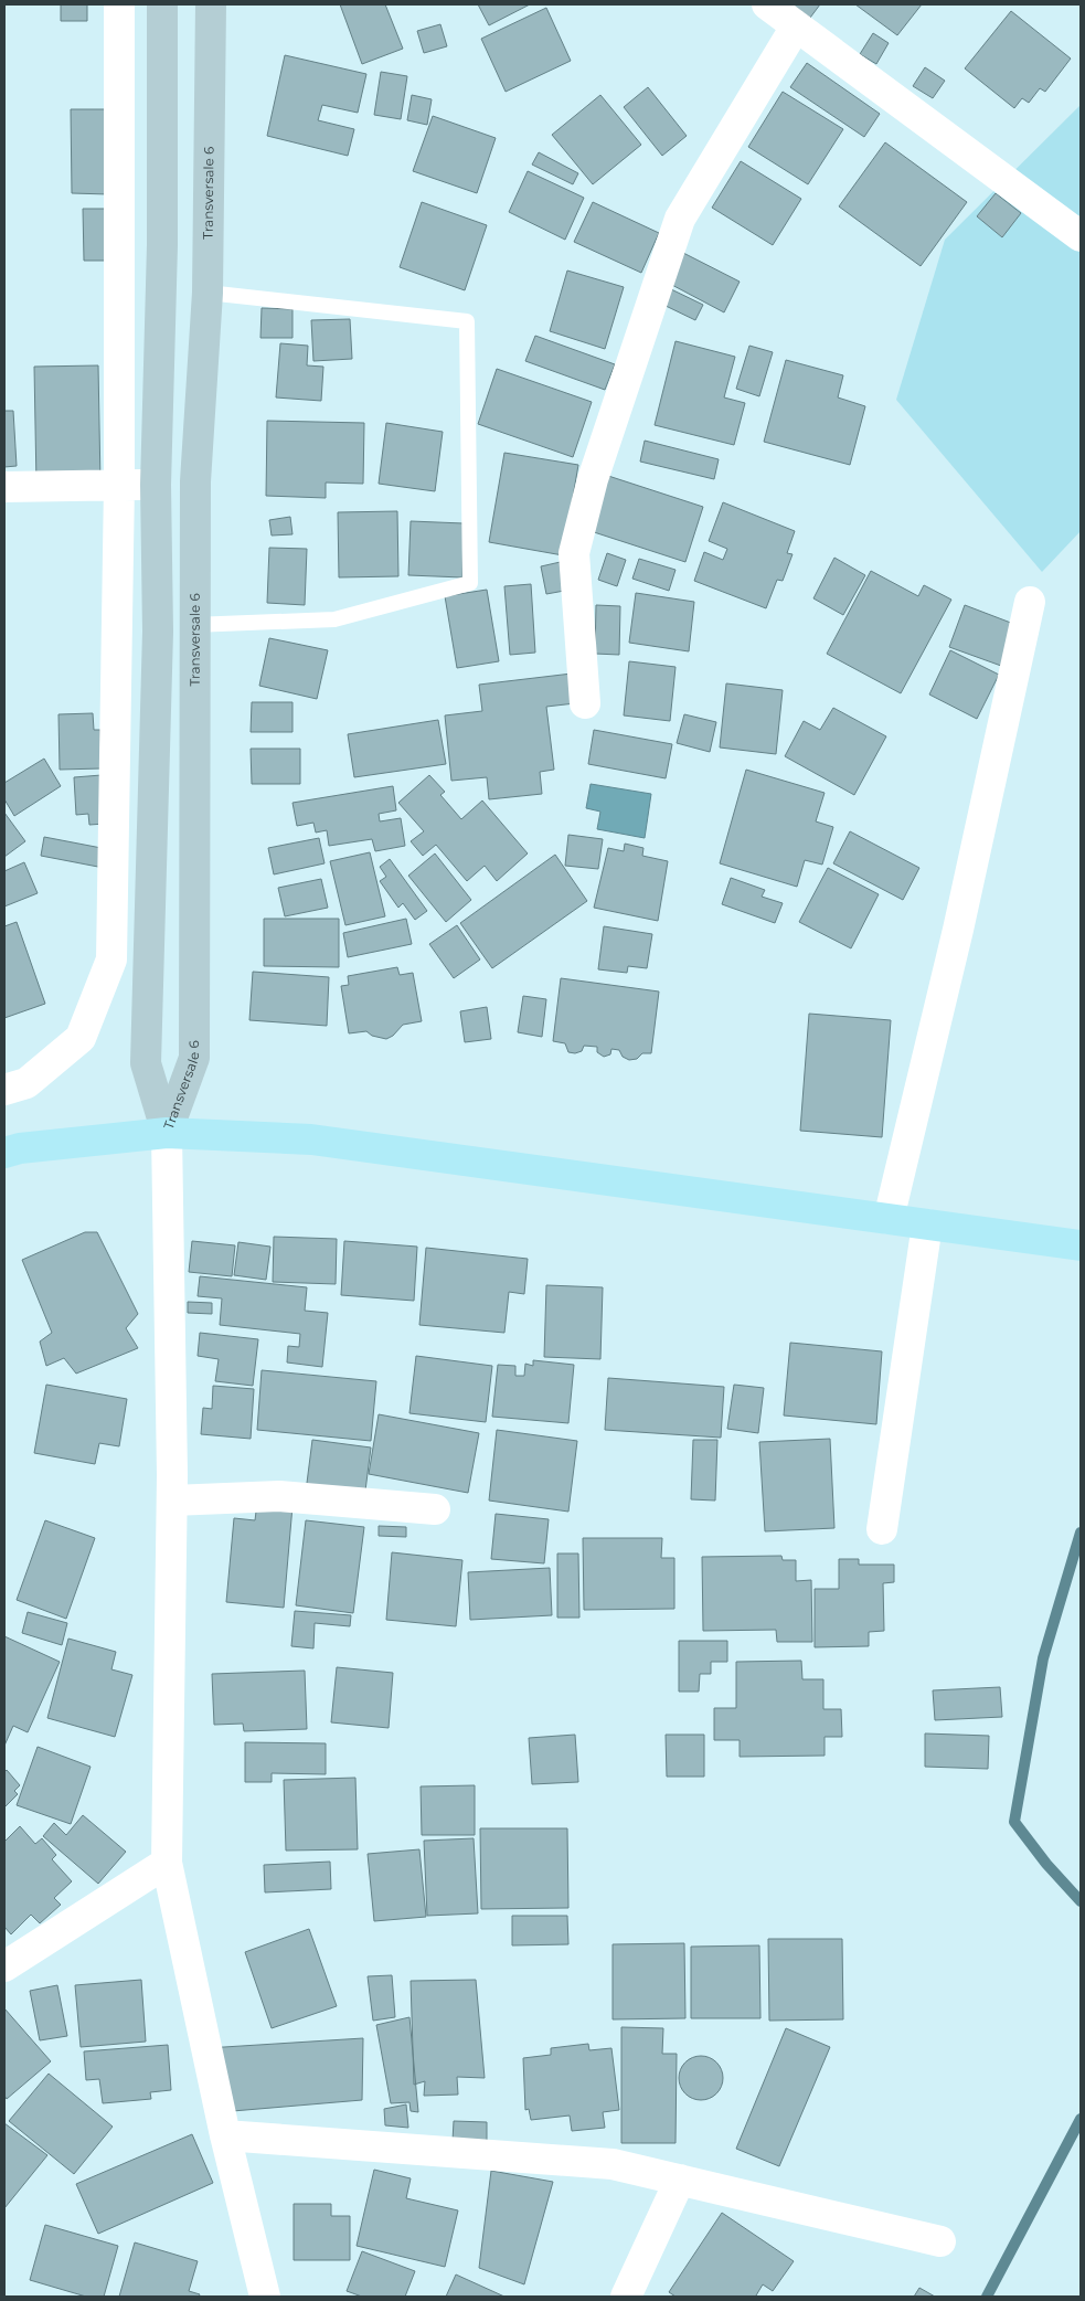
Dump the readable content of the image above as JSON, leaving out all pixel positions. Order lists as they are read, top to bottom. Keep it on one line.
{"streets":{"main road":["Transversale 6"]}}
